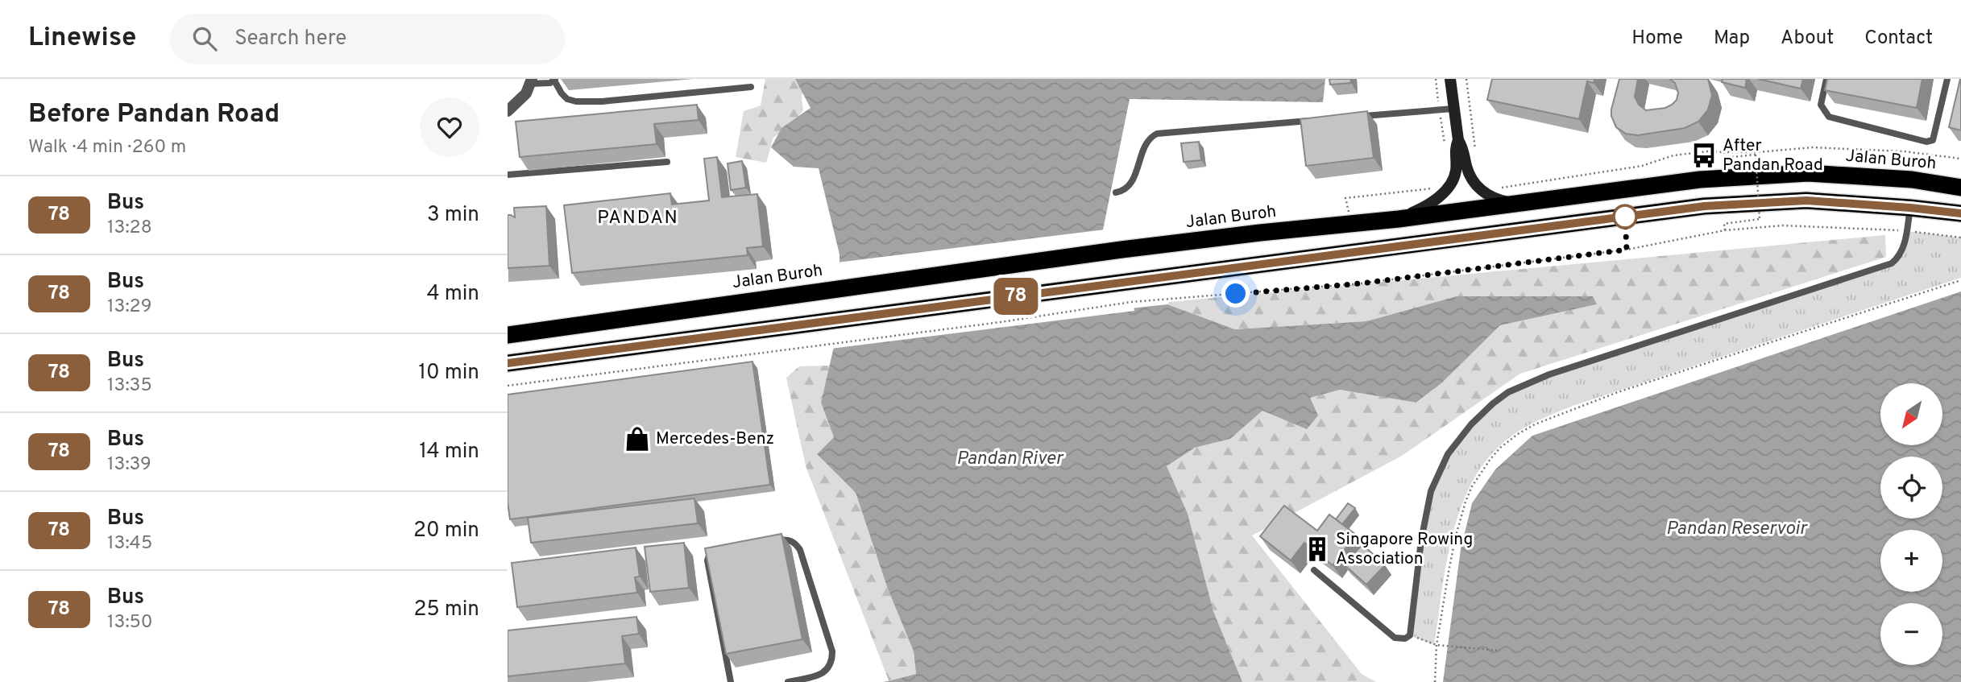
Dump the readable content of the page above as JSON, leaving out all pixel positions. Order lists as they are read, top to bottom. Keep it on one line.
{"streets":{"highway":["Jalan Buroh"]},"districts":["PANDAN"],"water":["Pandan River","Pandan Reservoir"],"places":{"bus stop":["After Pandan Road"],"shop":["Mercedes-Benz"],"building":["Singapore Rowing Association"]},"lines":["bus line 78"],"north":"bottom left","page":{"header":"Linewise","search":"Search here","nav":["Home","Map","About","Contact"],"heading":["Before Pandan Road","Walk · 4 min · 260 m"],"on_map":"78","list":[{"mark":"78","name":"Bus","note":"13:28","value":"3 min"},{"mark":"78","name":"Bus","note":"13:29","value":"4 min"},{"mark":"78","name":"Bus","note":"13:35","value":"10 min"},{"mark":"78","name":"Bus","note":"13:39","value":"14 min"},{"mark":"78","name":"Bus","note":"13:45","value":"20 min"},{"mark":"78","name":"Bus","note":"13:50","value":"25 min"}],"map_buttons":["+","−"]}}
